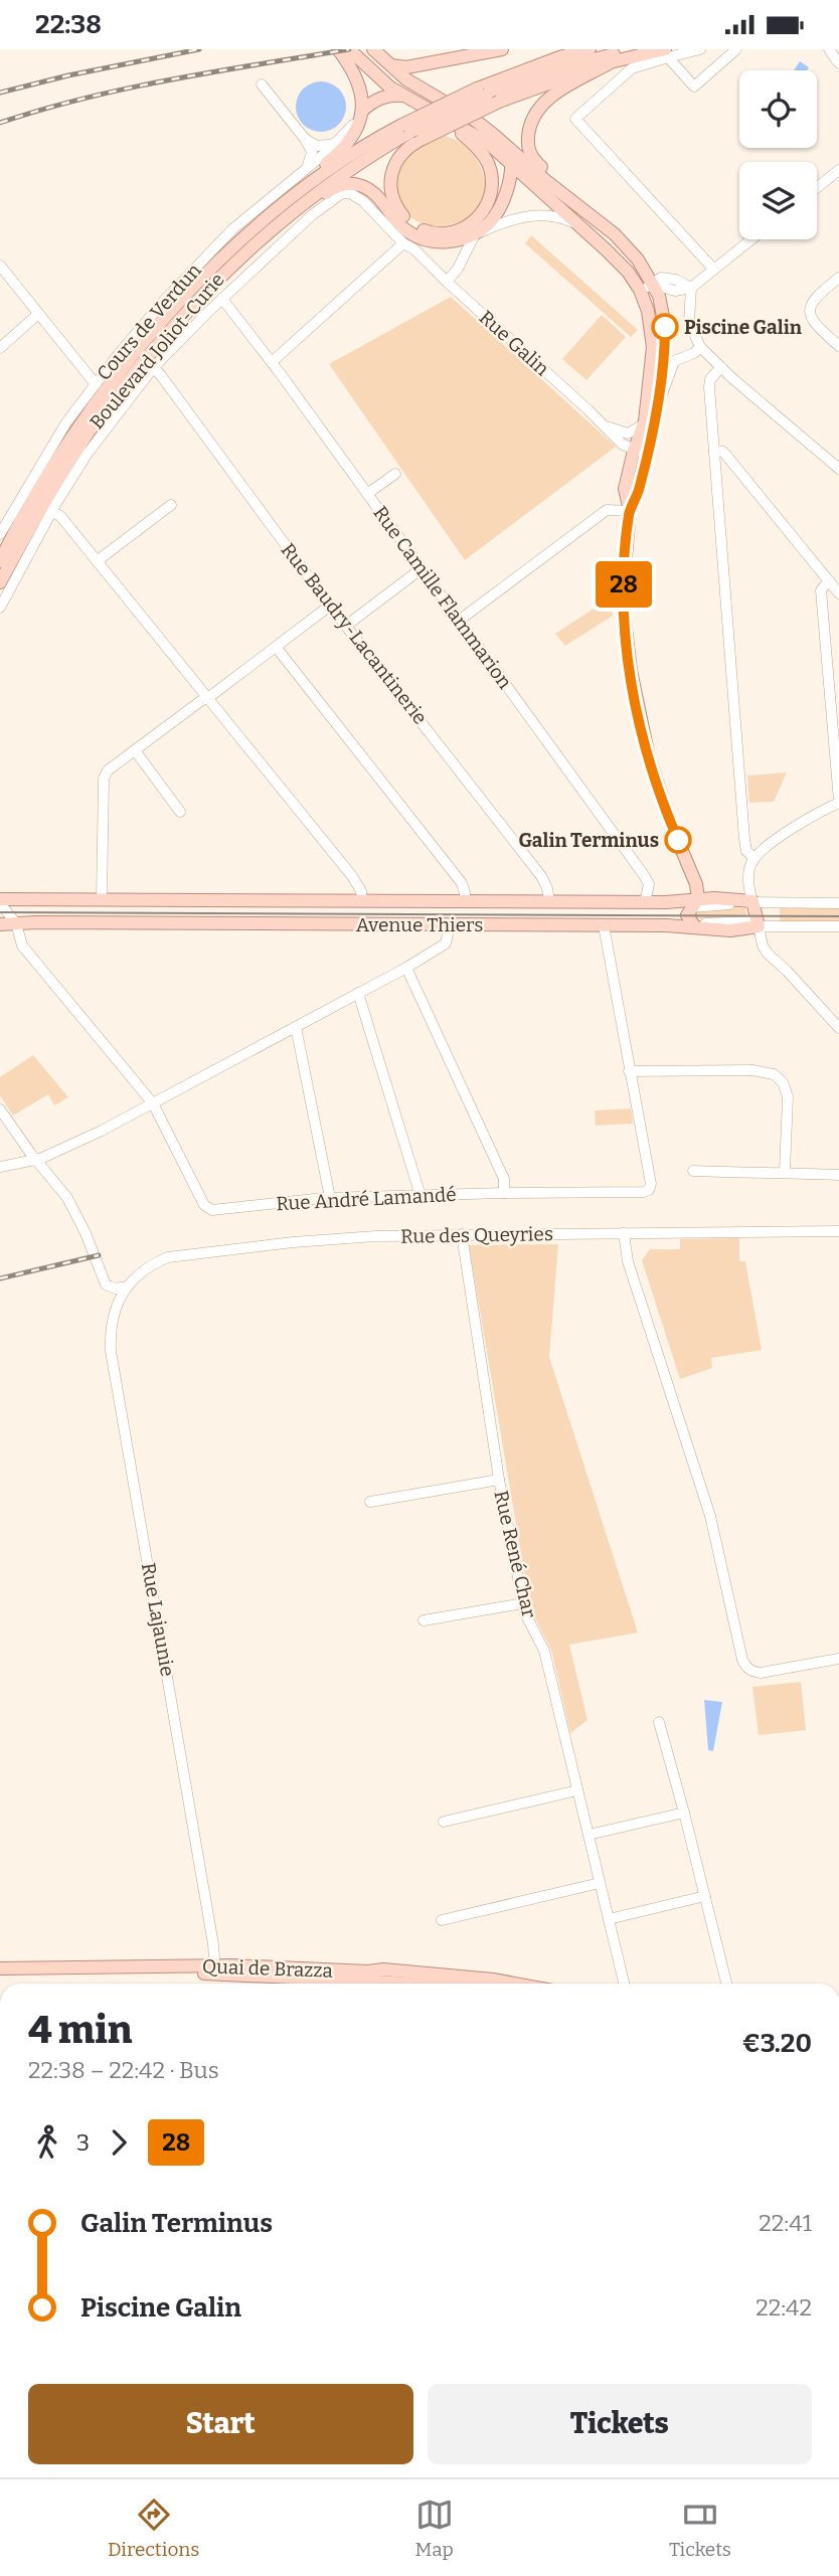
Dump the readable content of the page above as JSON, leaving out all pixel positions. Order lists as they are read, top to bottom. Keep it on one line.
{"streets":{"main road":["Boulevard Joliot-Curie","Avenue Thiers","Quai de Brazza"],"street":["Cours de Verdun","Rue Galin","Rue Camille Flammarion","Rue Baudry-Lacantinerie","Rue André Lamandé","Rue des Queyries","Rue René Char","Rue Lajaunie"]},"crossings":[["Cours de Verdun","Boulevard Joliot-Curie"],["Rue Galin","Rue Camille Flammarion"],["Rue Camille Flammarion","Avenue Thiers"],["Rue Baudry-Lacantinerie","Avenue Thiers"],["Rue des Queyries","Rue René Char"],["Rue des Queyries","Rue Lajaunie"],["Rue Lajaunie","Quai de Brazza"]],"places":["Piscine Galin","Galin Terminus"],"lines":["bus line 28"],"page":{"status":"22:38","on_map":"28","heading":["4 min","22:38 – 22:42 · Bus","€3.20"],"legs":["3","28"],"list":[{"name":"Galin Terminus","value":"22:41"},{"name":"Piscine Galin","value":"22:42"}],"buttons":["Start","Tickets"],"tabs":["Directions","Map","Tickets"]}}
